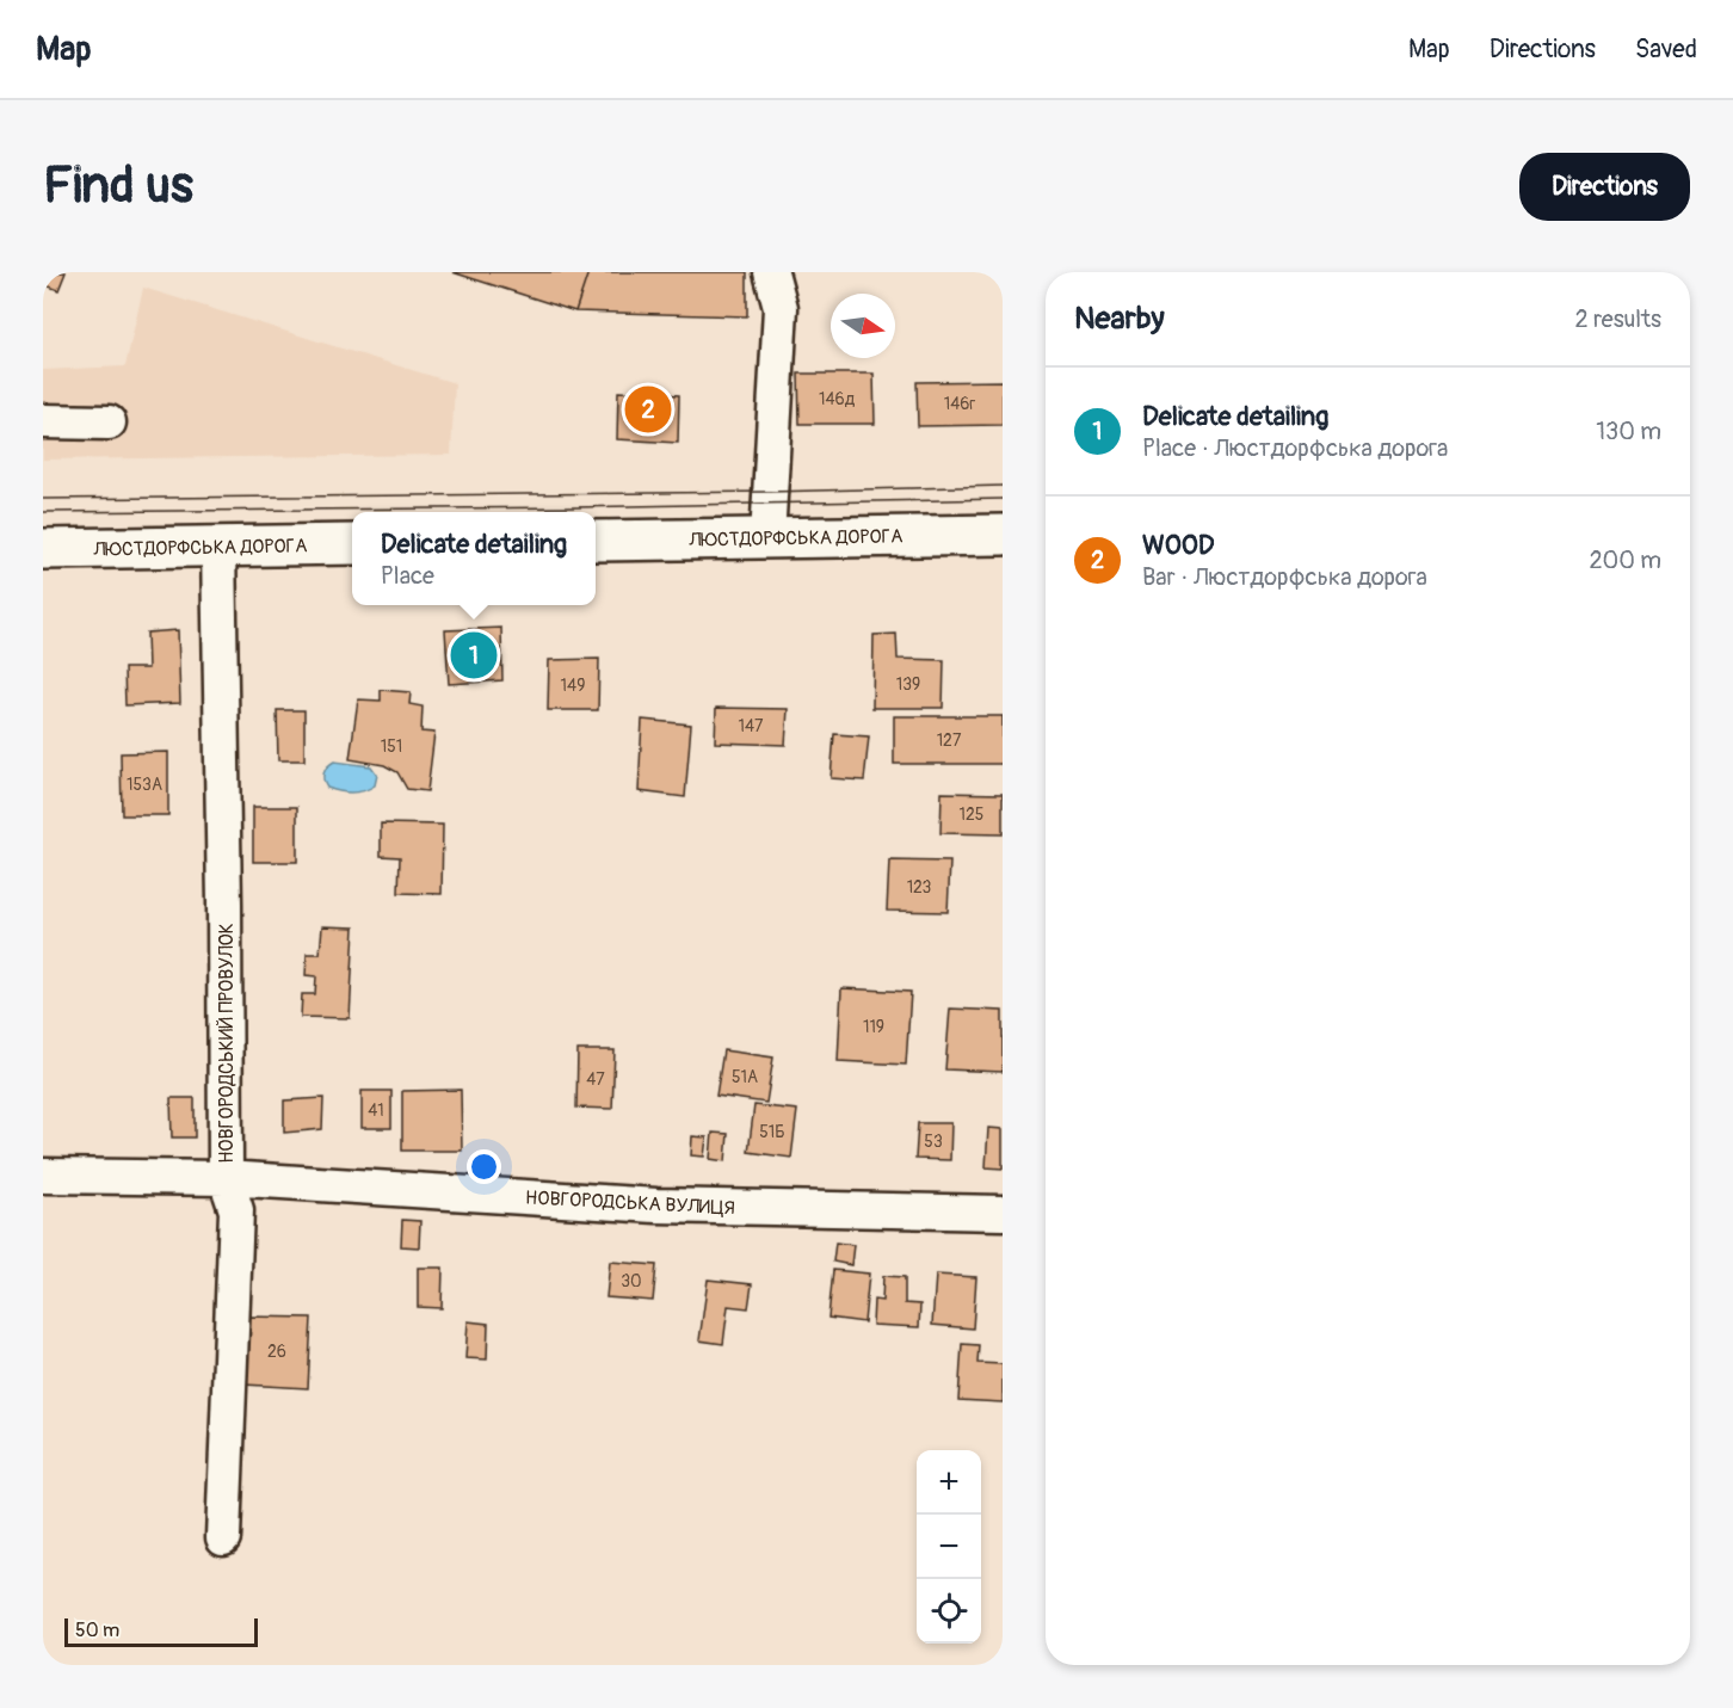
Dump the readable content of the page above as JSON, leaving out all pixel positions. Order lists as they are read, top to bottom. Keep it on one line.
{"streets":{"main road":["ЛЮСТДОРФСЬКА ДОРОГА"],"street":["НОВГОРОДСЬКИЙ ПРОВУЛОК","НОВГОРОДСЬКА ВУЛИЦЯ"]},"crossings":[["ЛЮСТДОРФСЬКА ДОРОГА","НОВГОРОДСЬКИЙ ПРОВУЛОК"],["НОВГОРОДСЬКИЙ ПРОВУЛОК","НОВГОРОДСЬКА ВУЛИЦЯ"]],"house_numbers":["146д","146г","139","149","147","127","151","153А","125","123","119","51А","47","41","51Б","53","30","26"],"scale_bar":"50 m","north":"right","page":{"header":"Map","nav":["Map","Directions","Saved"],"buttons":"Directions","title":"Find us","heading":["Nearby","2 results"],"list":[{"mark":"1","name":"Delicate detailing","note":"Place · Люстдорфська дорога","value":"130 m"},{"mark":"2","name":"WOOD","note":"Bar · Люстдорфська дорога","value":"200 m"}],"pins":["2","1"],"popup":["Delicate detailing","Place"],"map_buttons":["+","−"],"scale":"50 m"}}
